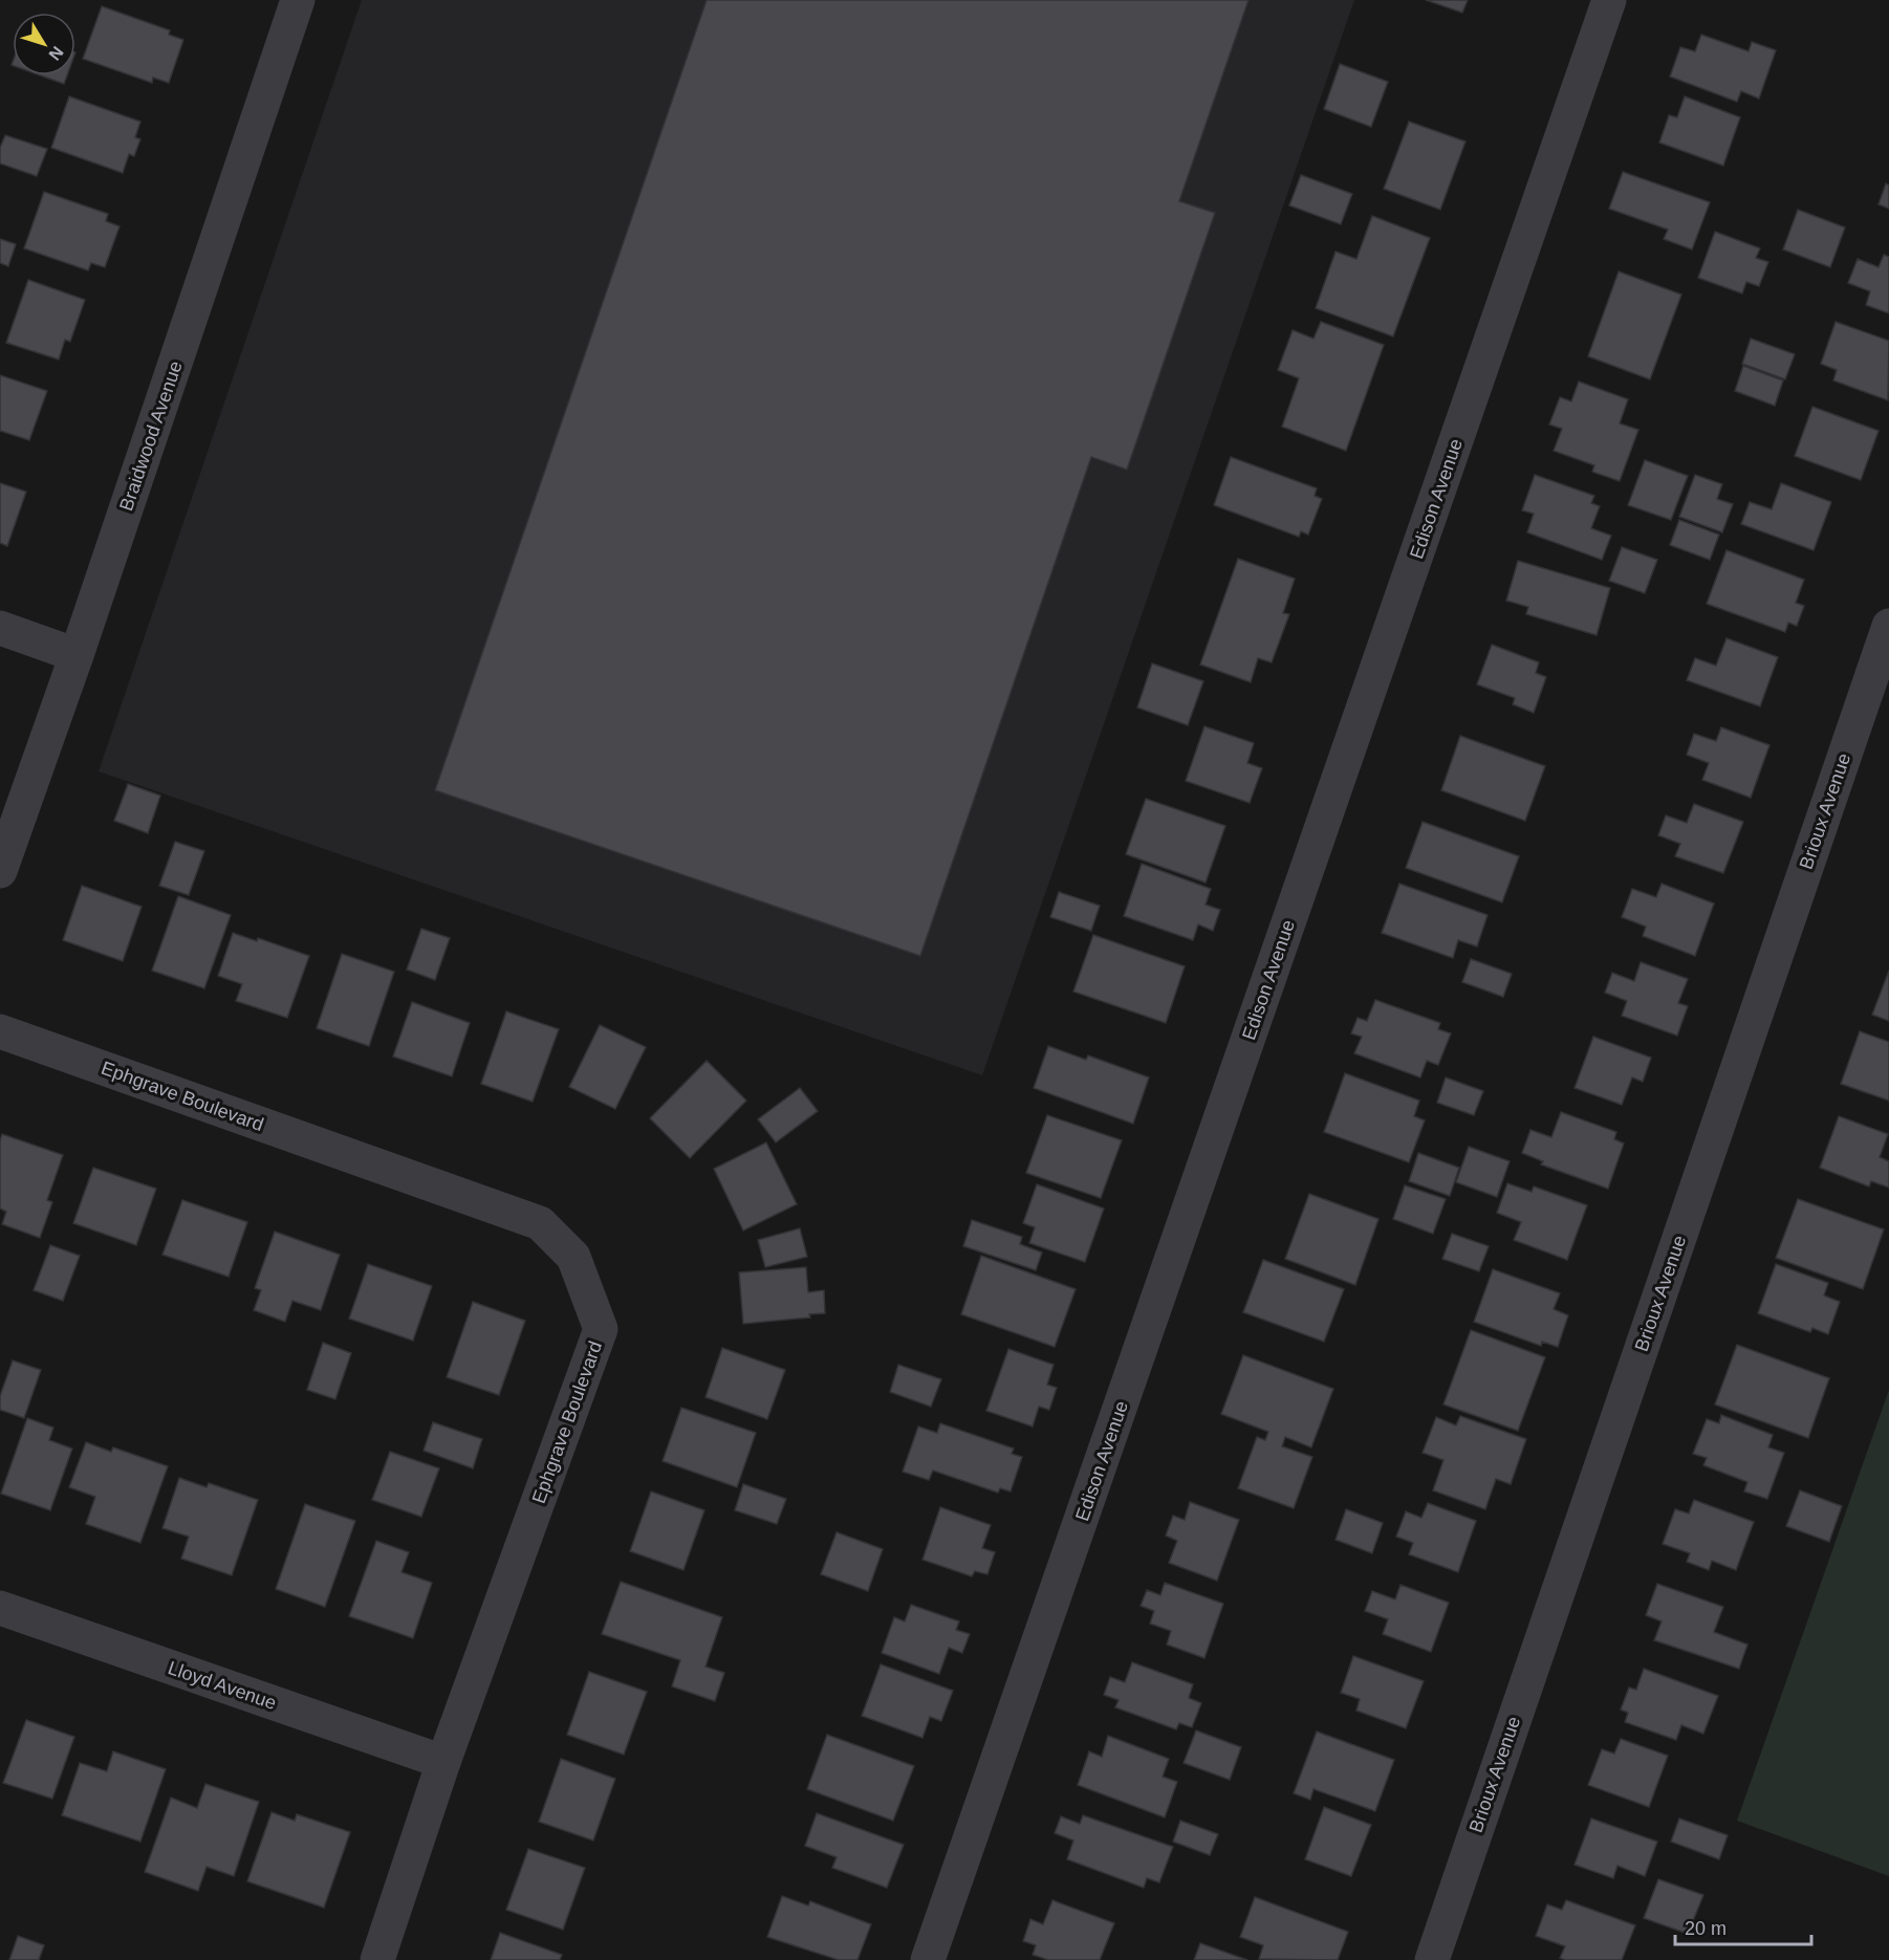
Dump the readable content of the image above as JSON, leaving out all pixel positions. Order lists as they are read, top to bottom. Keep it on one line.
{"streets":{"street":["Braidwood Avenue","Edison Avenue","Brioux Avenue","Ephgrave Boulevard","Lloyd Avenue"]},"crossings":[["Ephgrave Boulevard","Lloyd Avenue"]],"scale_bar":"20 m","north":"bottom right"}
